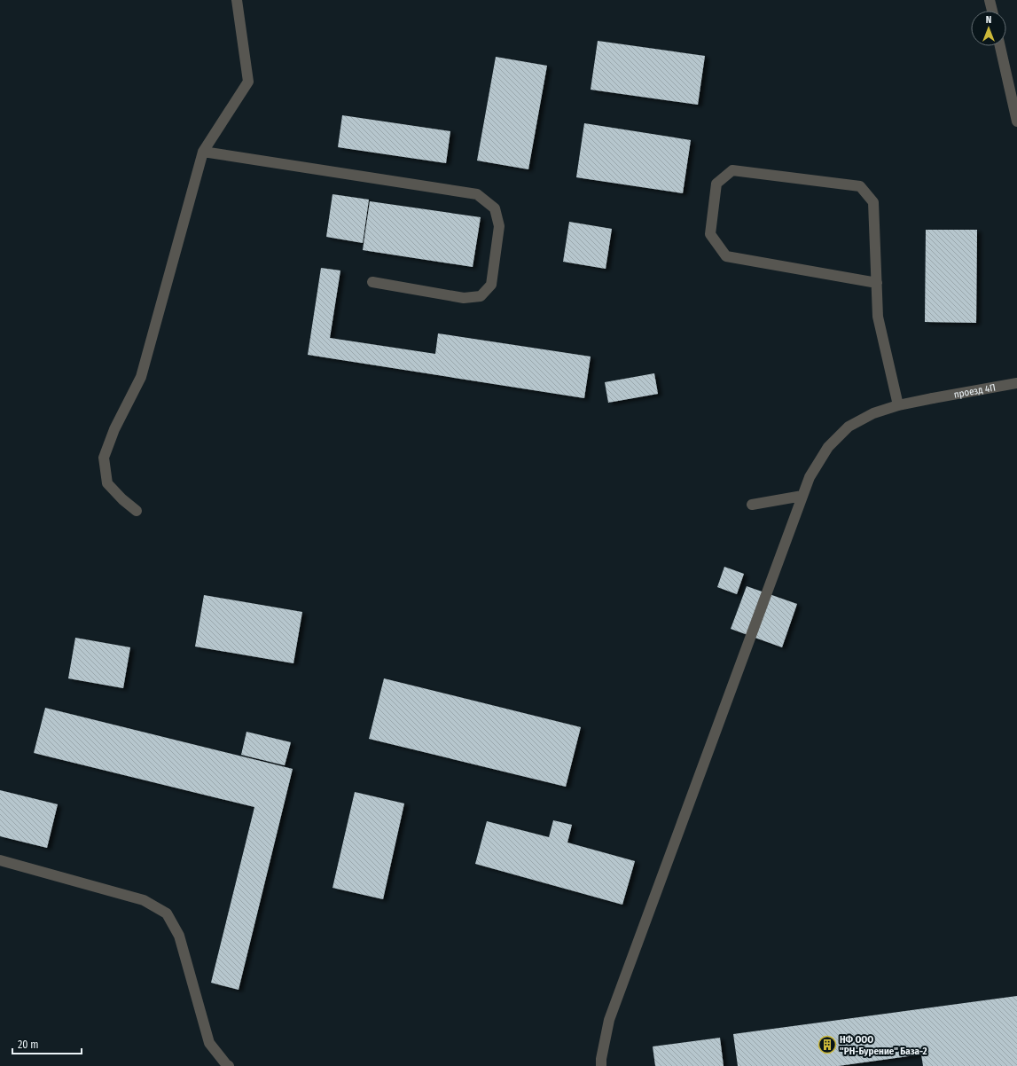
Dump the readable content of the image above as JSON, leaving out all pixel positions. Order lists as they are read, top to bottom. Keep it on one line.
{"streets":{"street":["проезд 4П"]},"places":{"building":["НФ ООО \"РН-Бурение\" База-2"]},"scale_bar":"20 m","north":"top"}
